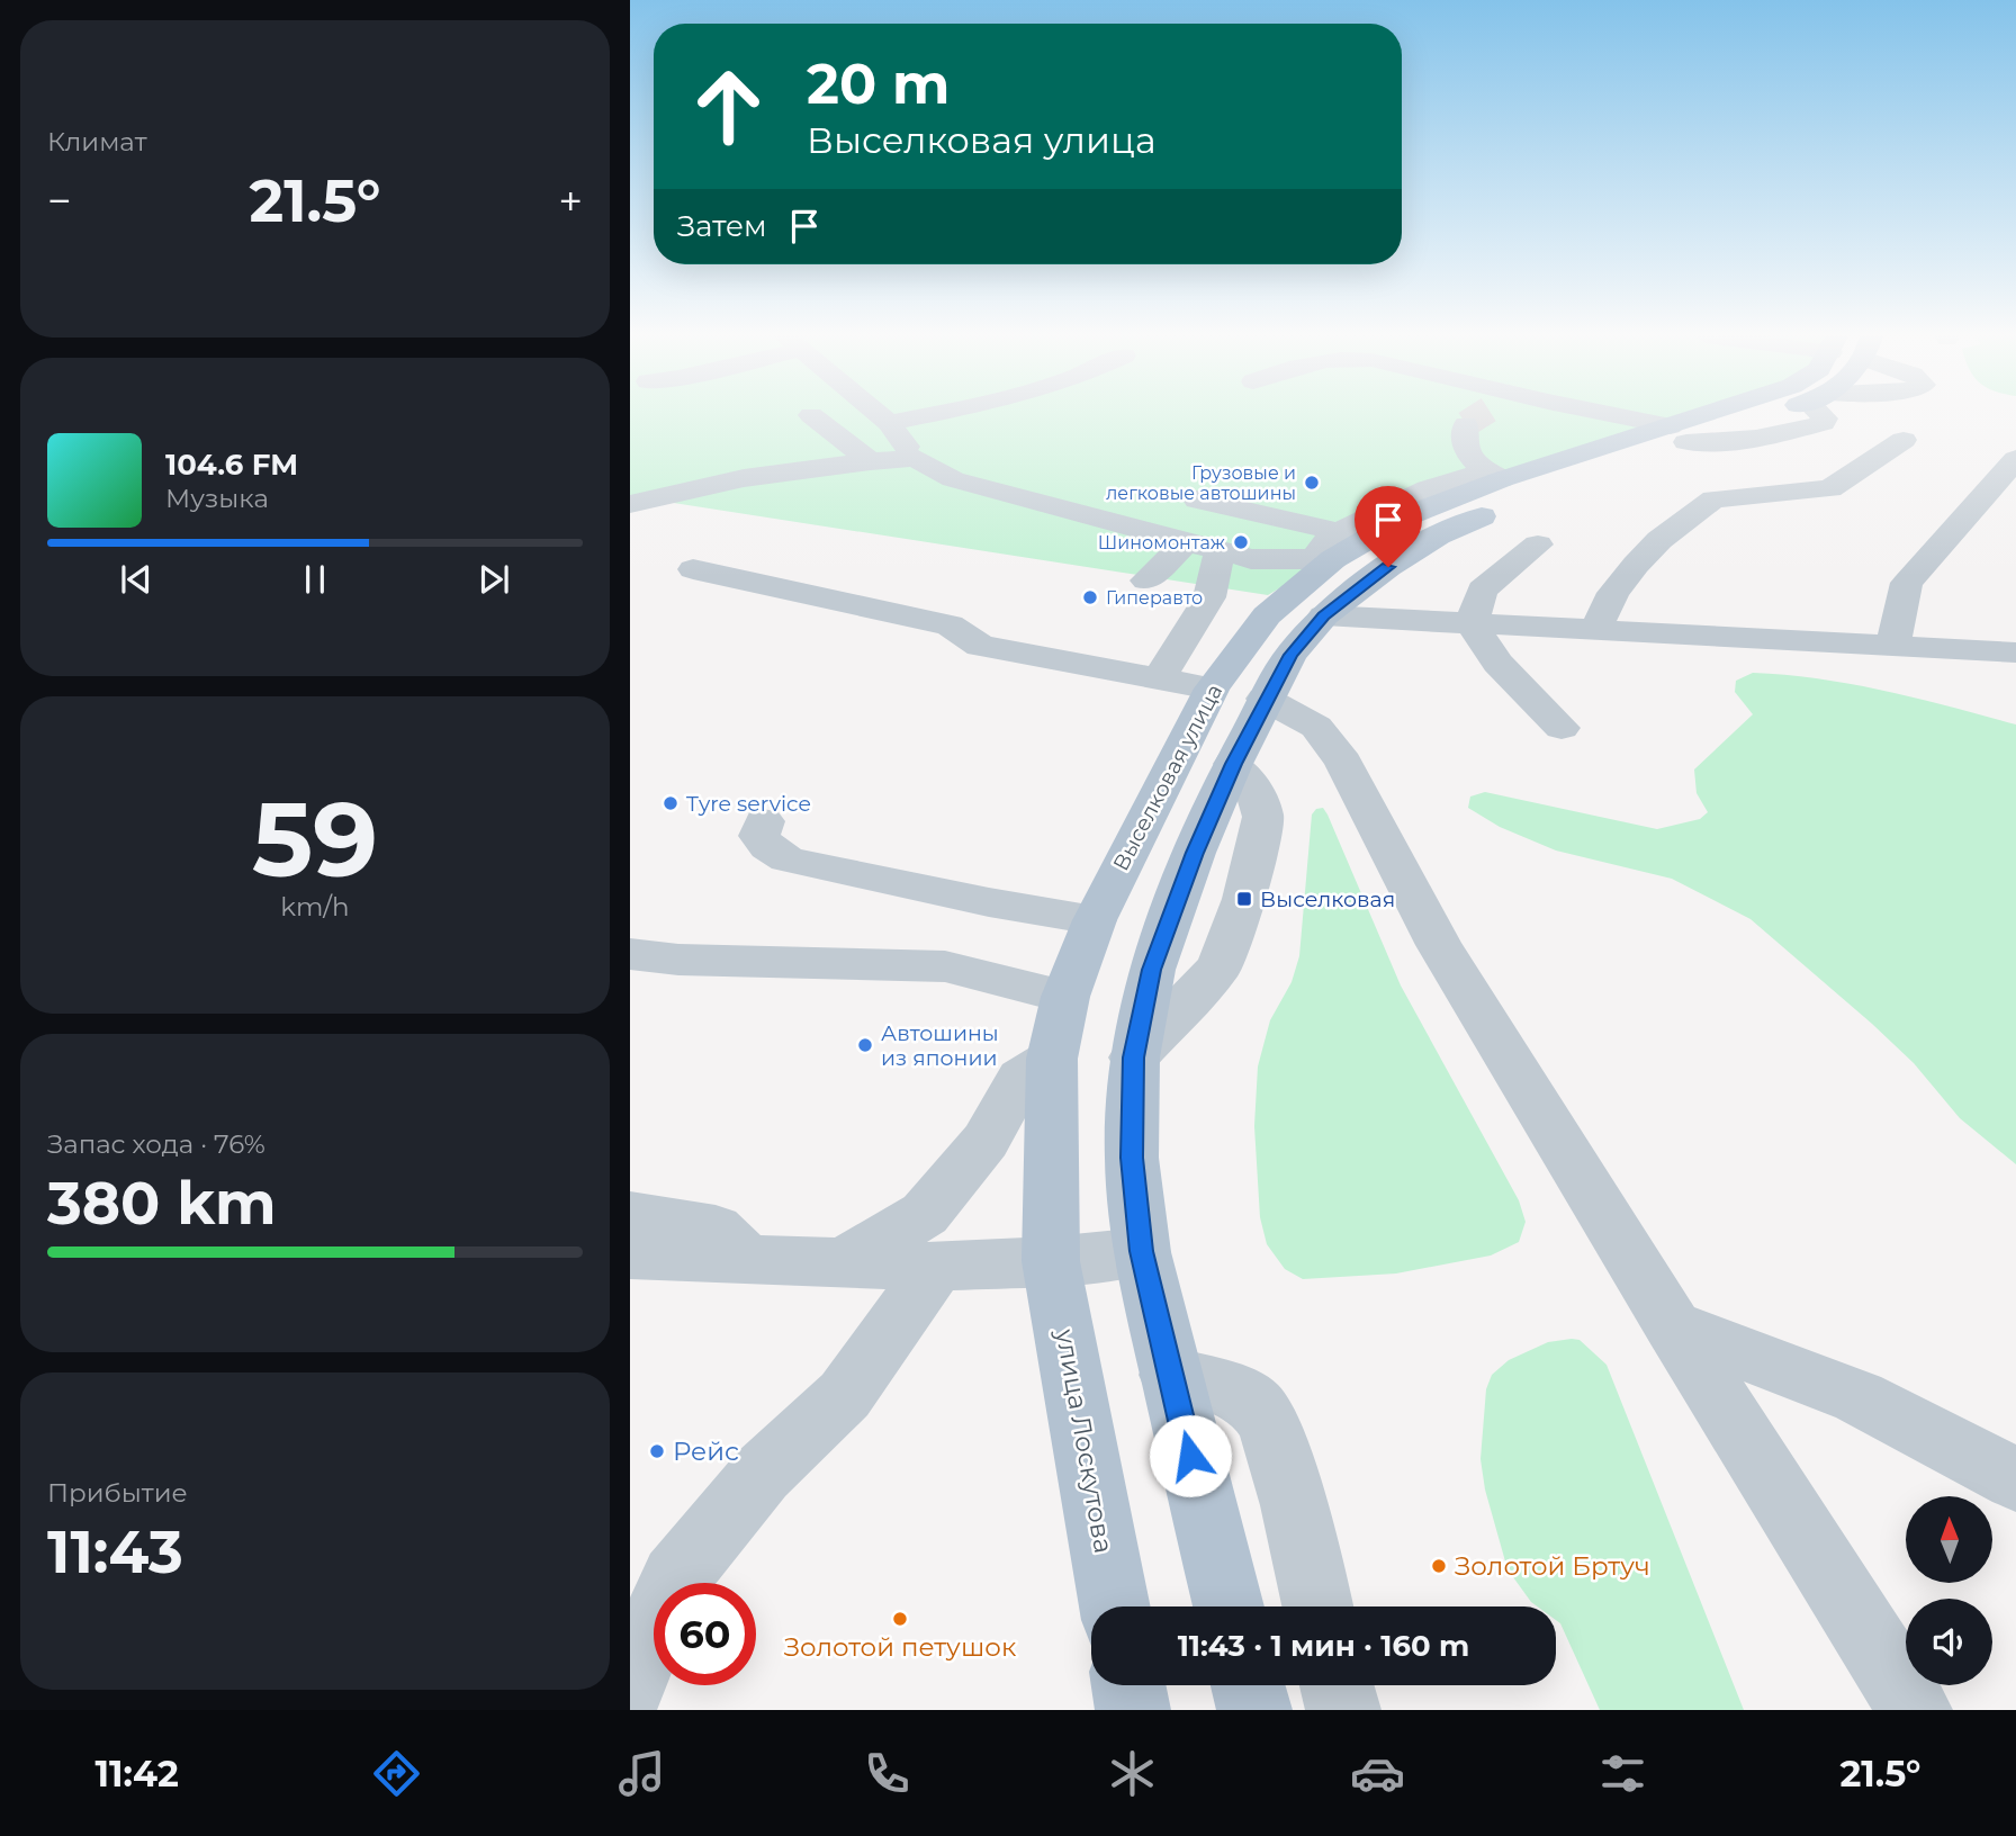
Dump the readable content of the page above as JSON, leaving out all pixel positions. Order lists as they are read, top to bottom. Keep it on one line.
{"streets":{"main road":["Выселковая улица","улица Лоскутова"]},"crossings":[["Выселковая улица","улица Лоскутова"]],"places":{"other":["Грузовые и легковые автошины","Шиномонтаж","Гиперавто","Tyre service","Автошины из японии","Рейс","Золотой Бртуч","Золотой петушок"],"transit":["Выселковая"]},"north":"top","page":{"tile":["Климат",["59","km/h"],["Запас хода · 76%","380 km"],["Прибытие","11:43"]],"turn":["20 m","Выселковая улица"],"heat":["−","21.5°","+"],"then":"Затем","song":["104.6 FM","Музыка"],"limit":"60","trip":"11:43 · 1 мин · 160 m","tabs":["11:42","21.5°"]}}
